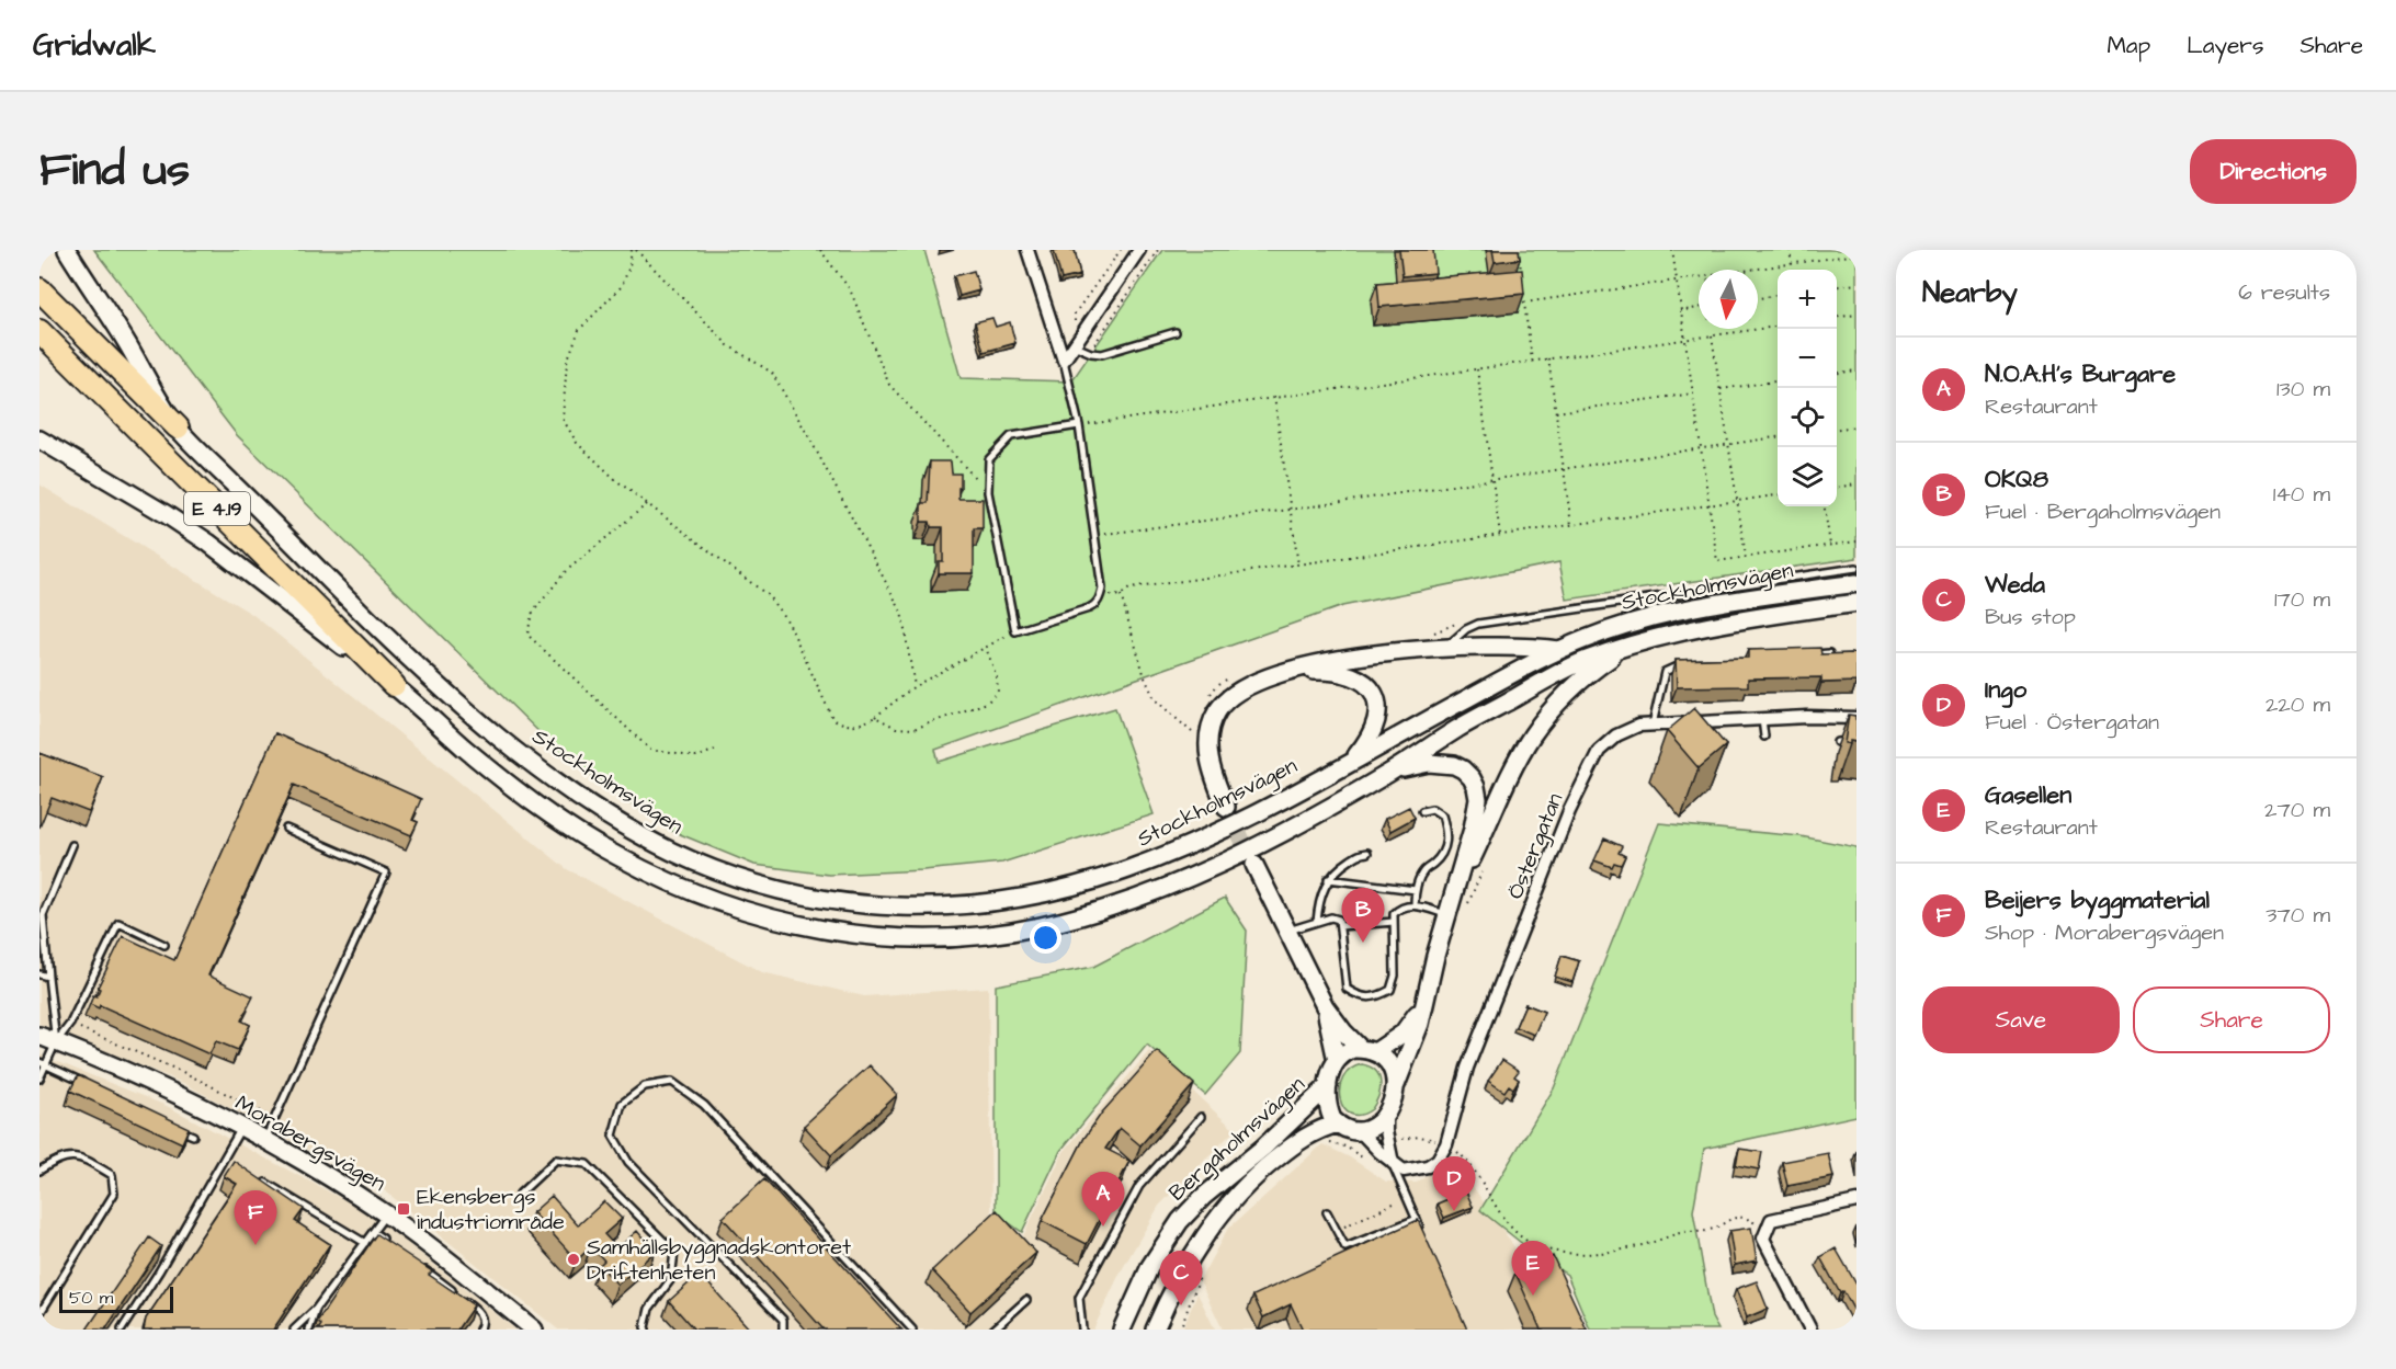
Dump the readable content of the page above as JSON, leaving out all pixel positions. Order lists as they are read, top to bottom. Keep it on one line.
{"streets":{"highway":["E 4.19"],"main road":["Stockholmsvägen","Bergaholmsvägen","Morabergsvägen"],"street":["Östergatan"]},"crossings":[["E 4.19","Stockholmsvägen"]],"places":{"transit":["Ekensbergs industriområde"],"other":["Samhällsbyggnadskontoret Driftenheten"]},"scale_bar":"50 m","north":"bottom","page":{"header":"Gridwalk","nav":["Map","Layers","Share"],"title":"Find us","buttons":["Directions",["Save","Share"]],"heading":["Nearby","6 results"],"map_buttons":["+","−"],"list":[{"mark":"A","name":"N.O.A.H’s Burgare","note":"Restaurant","value":"130 m"},{"mark":"B","name":"OKQ8","note":"Fuel · Bergaholmsvägen","value":"140 m"},{"mark":"C","name":"Weda","note":"Bus stop","value":"170 m"},{"mark":"D","name":"Ingo","note":"Fuel · Östergatan","value":"220 m"},{"mark":"E","name":"Gasellen","note":"Restaurant","value":"270 m"},{"mark":"F","name":"Beijers byggmaterial","note":"Shop · Morabergsvägen","value":"370 m"}],"pins":["B","D","A","F","E","C"],"scale":"50 m"}}
